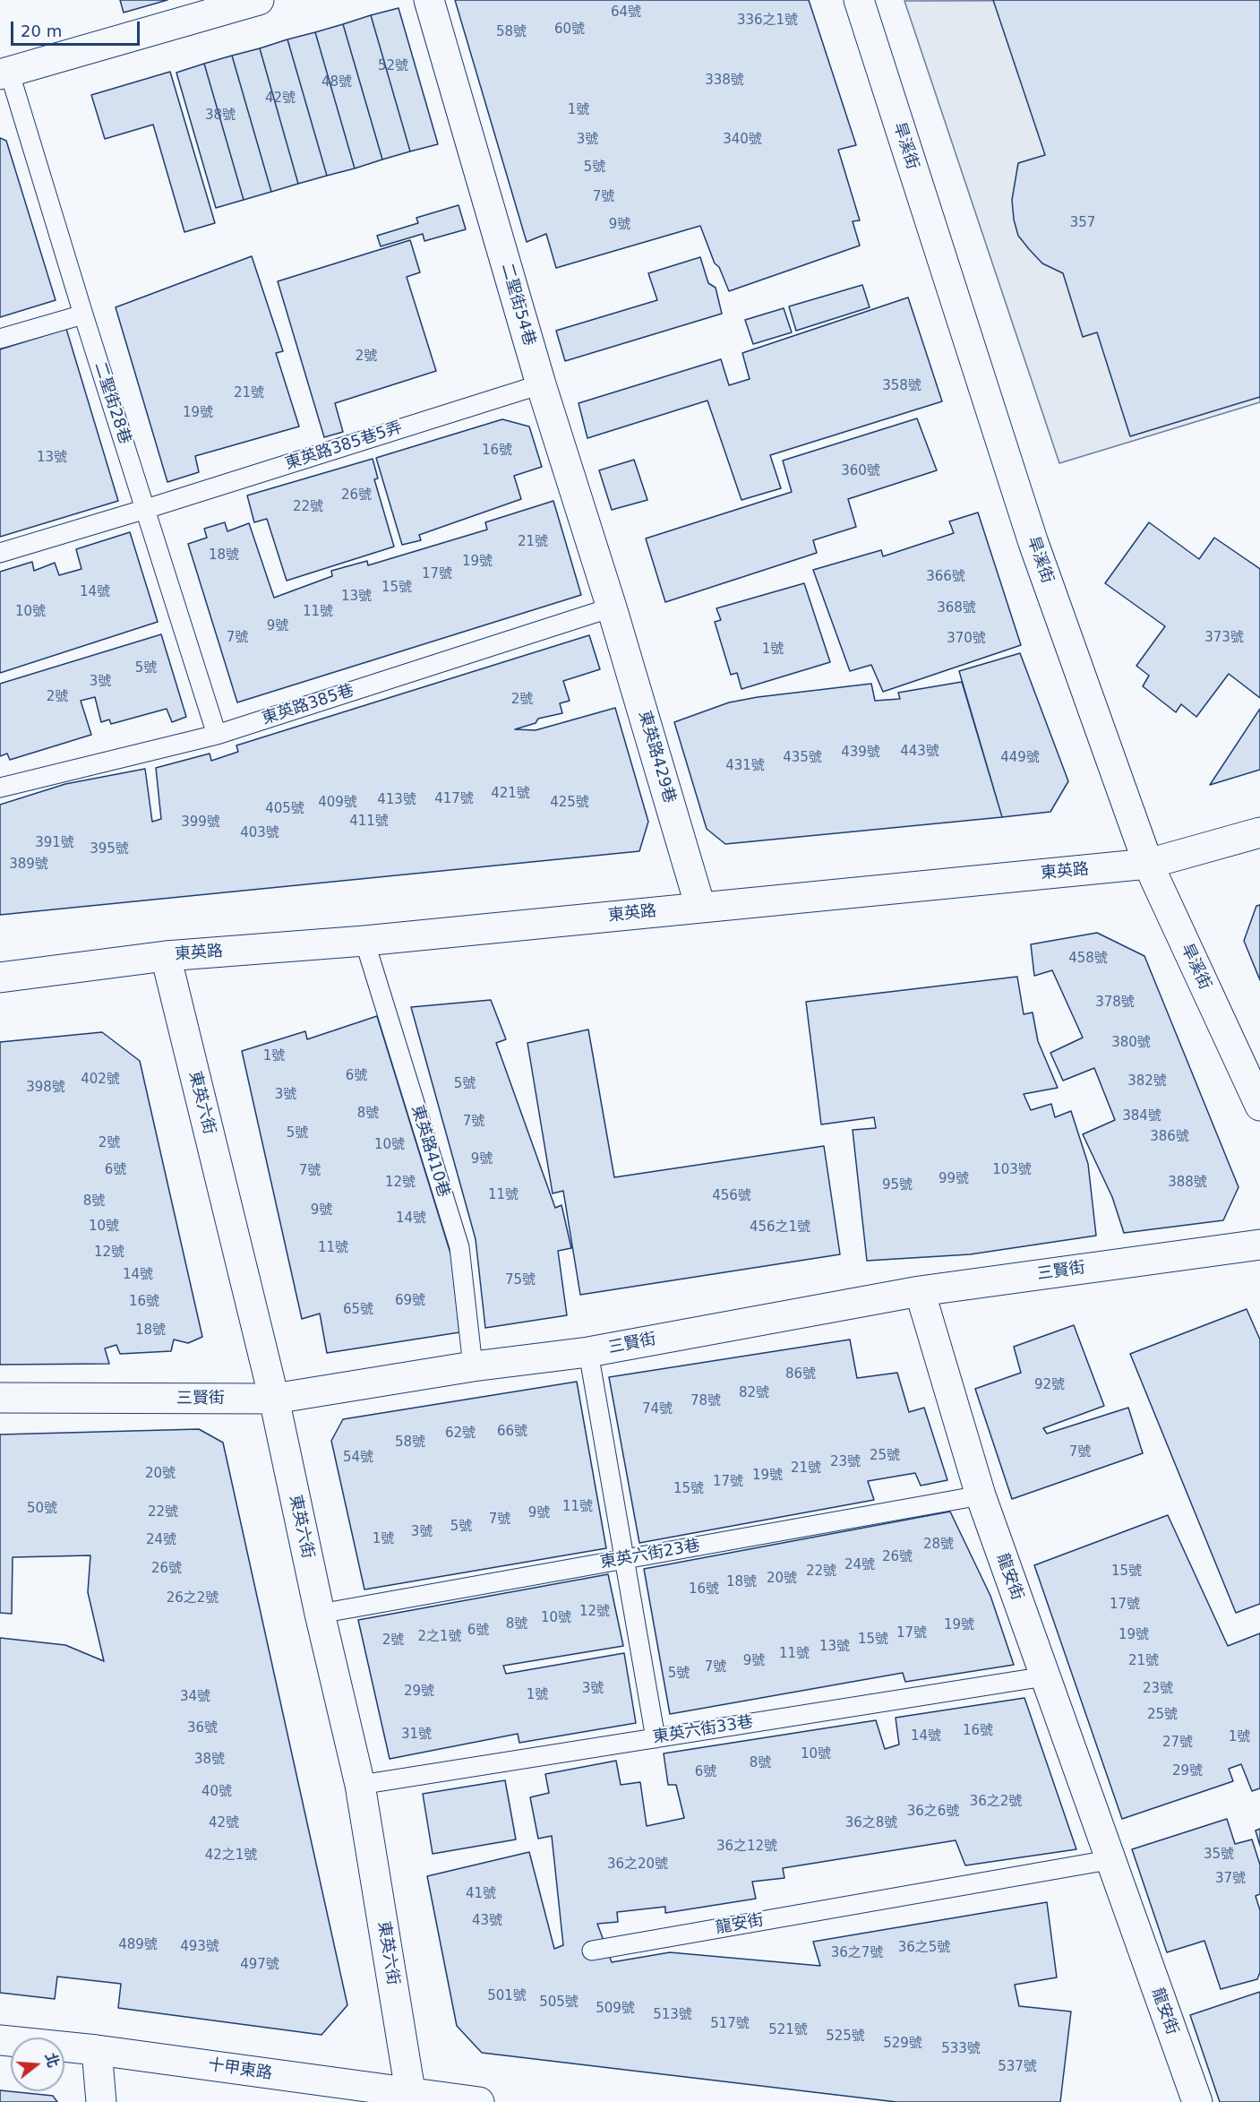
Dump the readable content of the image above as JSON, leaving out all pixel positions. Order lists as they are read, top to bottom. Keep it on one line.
{"streets":{"street":["旱溪街","二聖街54巷","東英路429巷","東英路","東英六街","三賢街","龍安街","十甲東路"],"lane":["二聖街28巷","東英路385巷5弄","東英路385巷","東英路410巷","東英六街23巷","東英六街33巷"]},"crossings":[["旱溪街","東英路"],["二聖街54巷","東英路385巷5弄"],["二聖街54巷","東英路385巷"],["二聖街54巷","東英路429巷"],["二聖街28巷","東英路385巷5弄"],["二聖街28巷","東英路385巷"],["東英路385巷","東英路429巷"],["東英路429巷","東英路"],["東英路","東英六街"],["東英路","東英路410巷"],["東英六街","三賢街"],["東英六街","東英六街23巷"],["東英六街","東英六街33巷"],["東英六街","十甲東路"],["東英路410巷","三賢街"],["三賢街","龍安街"],["東英六街23巷","龍安街"],["龍安街","東英六街33巷"]],"house_numbers":["64號","336之1號","60號","58號","52號","338號","48號","42號","1號","38號","3號","340號","5號","7號","357","9號","2號","358號","21號","19號","16號","13號","360號","26號","22號","21號","18號","19號","17號","366號","15號","14號","13號","368號","10號","11號","9號","7號","373號","370號","1號","5號","3號","2號","2號","443號","439號","435號","449號","431號","421號","417號","413號","409號","425號","405號","411號","399號","403號","391號","395號","389號","458號","378號","380號","1號","6號","402號","382號","5號","398號","3號","8號","384號","7號","5號","386號","2號","10號","9號","6號","103號","7號","99號","12號","388號","95號","11號","456號","8號","9號","14號","10號","456之1號","11號","12號","14號","75號","69號","16號","65號","18號","86號","92號","82號","78號","74號","66號","62號","58號","7號","25號","54號","23號","21號","20號","19號","17號","15號","11號","50號","22號","9號","7號","5號","3號","1號","24號","28號","26號","24號","26號","22號","15號","20號","18號","16號","26之2號","17號","12號","10號","8號","19號","6號","17號","19號","2之1號","15號","2號","13號","11號","9號","21號","7號","5號","3號","23號","29號","1號","34號","25號","36號","16號","31號","14號","1號","27號","10號","38號","8號","29號","6號","40號","36之2號","36之6號","42號","36之8號","36之12號","35號","42之1號","36之20號","37號","41號","43號","489號","493號","36之5號","36之7號","497號","501號","505號","509號","513號","517號","521號","525號","529號","533號","537號"],"scale_bar":"20 m","north":"right"}
